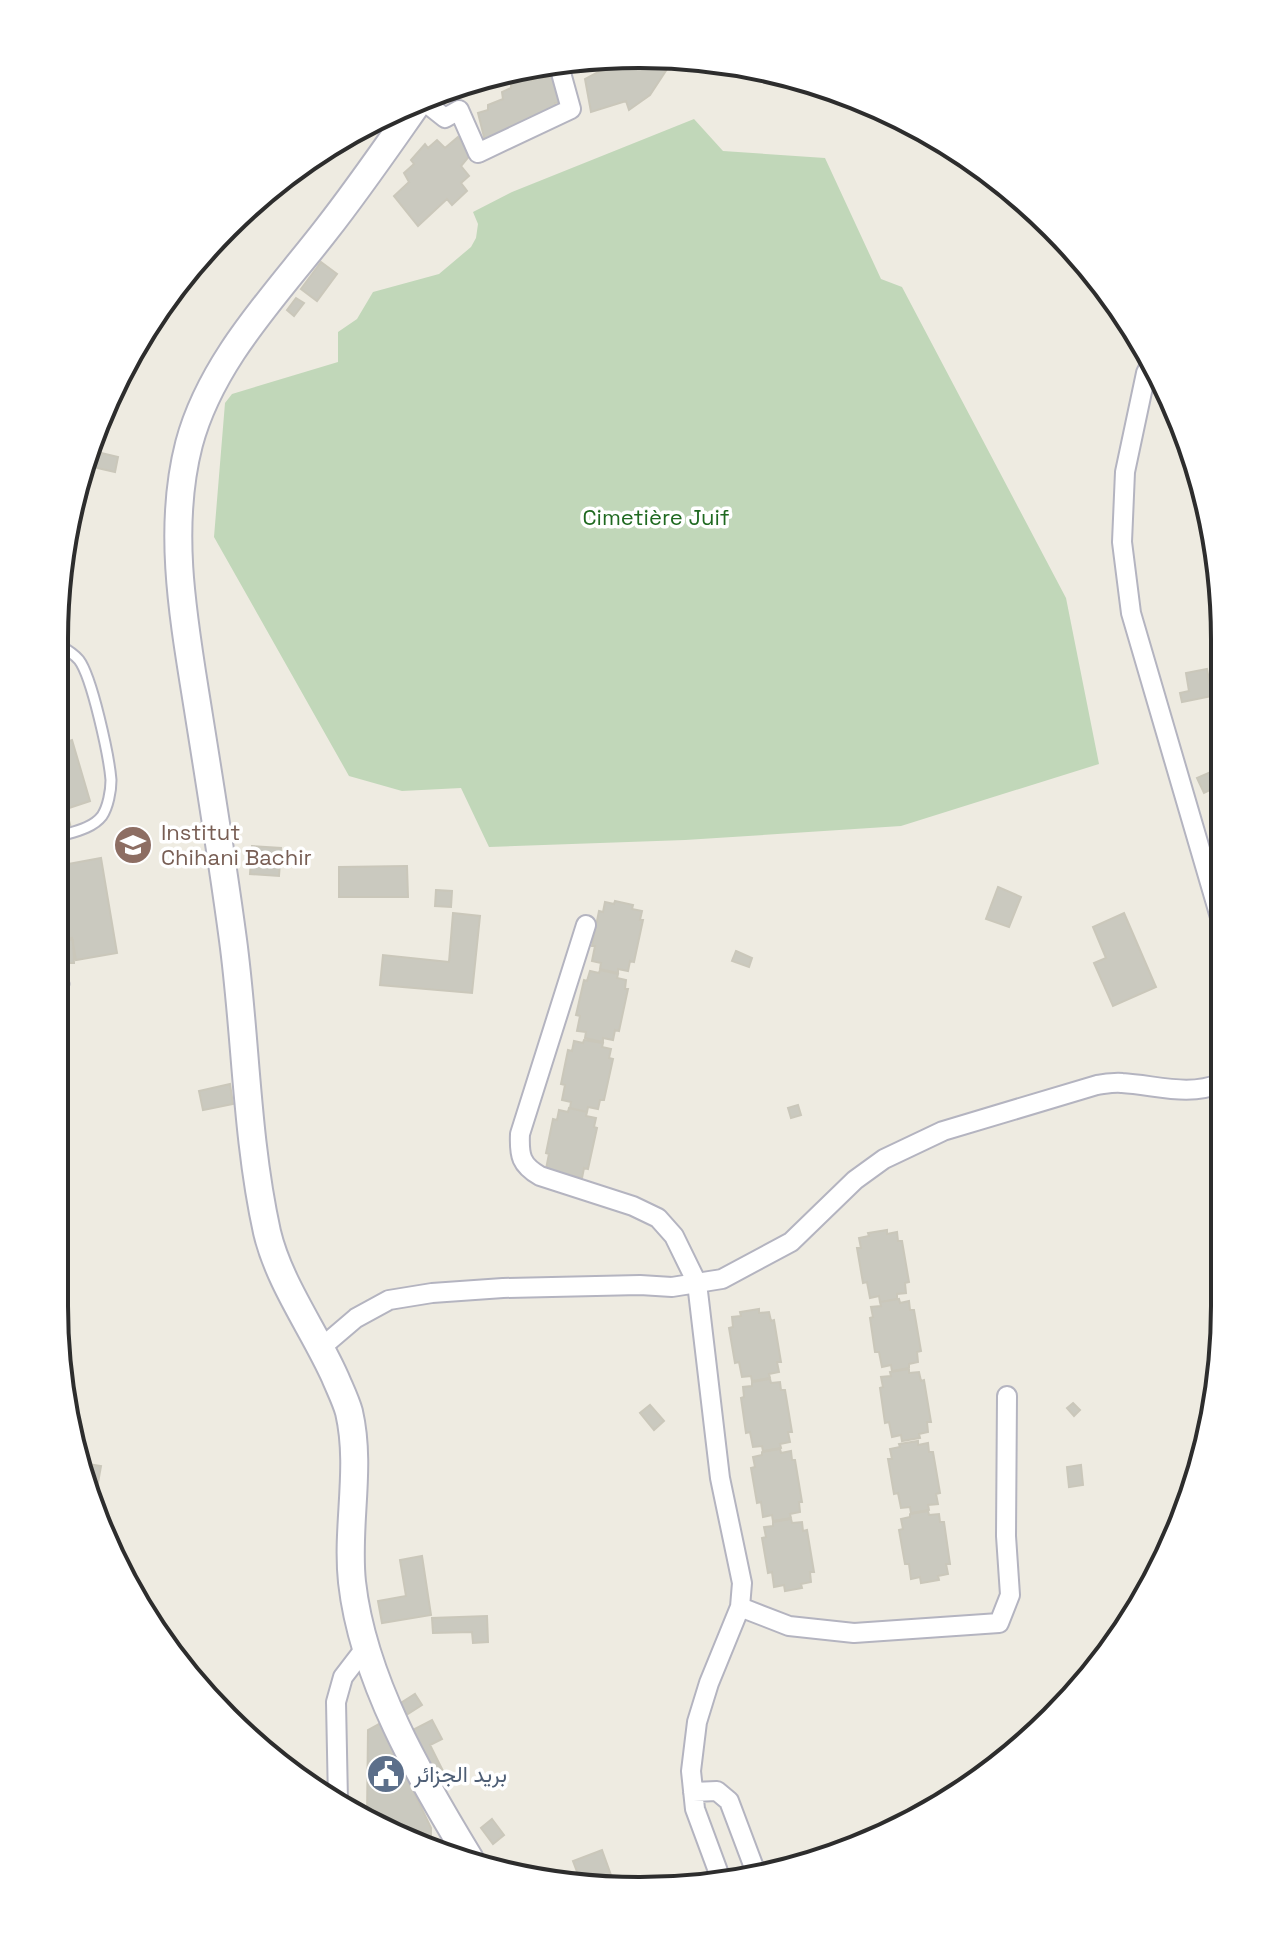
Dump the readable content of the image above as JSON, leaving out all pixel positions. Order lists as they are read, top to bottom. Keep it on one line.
{"parks":["Cimetière Juif"],"places":{"school or university":["Institut Chihani Bachir"],"public building":["بريد الجزائر"]}}
